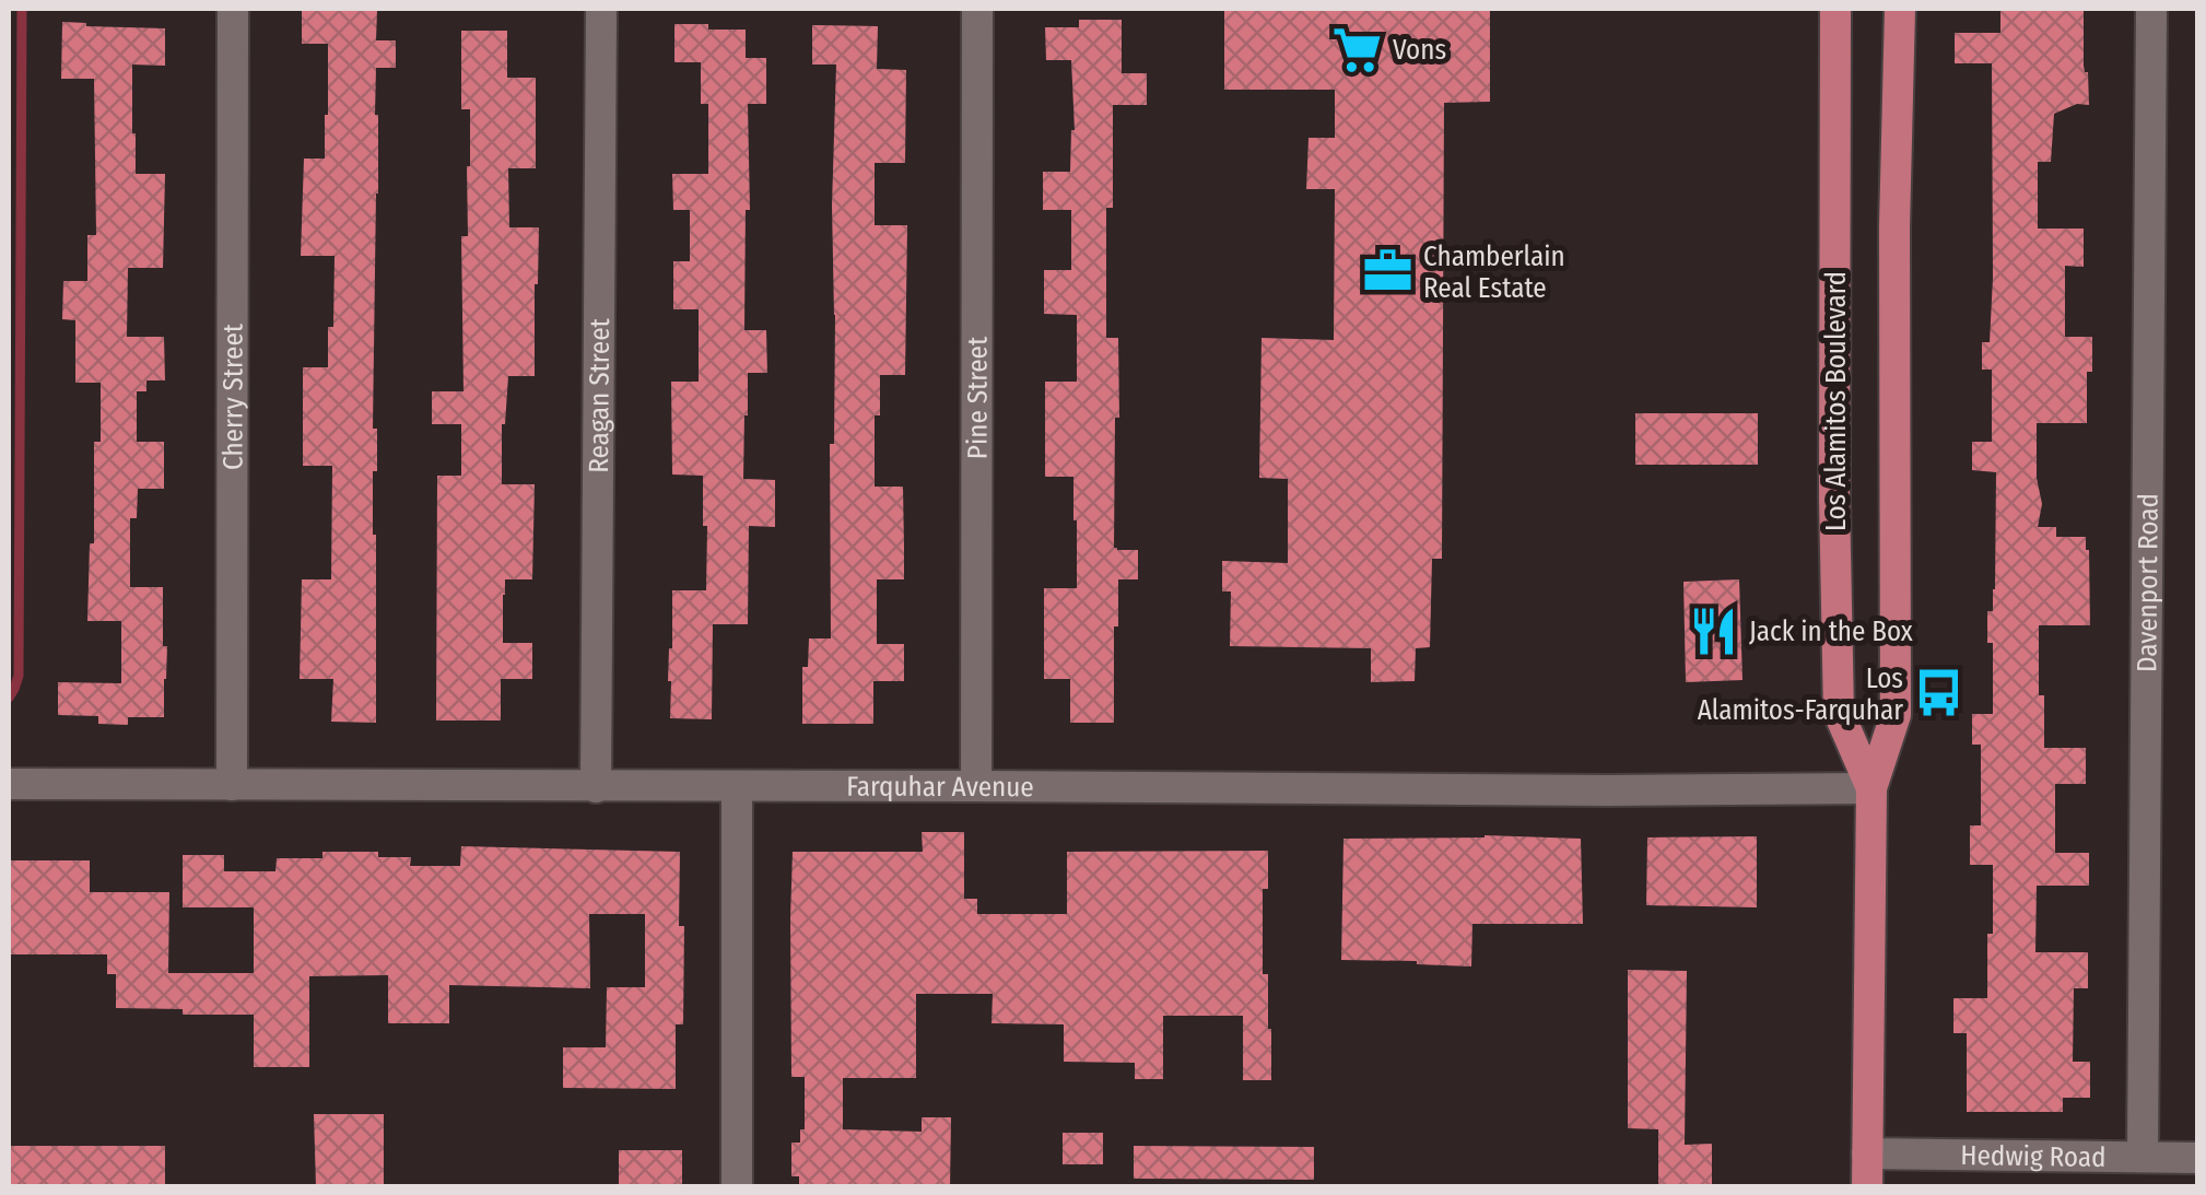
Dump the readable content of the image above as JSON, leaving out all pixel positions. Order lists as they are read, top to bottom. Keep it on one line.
{"streets":{"main road":["Los Alamitos Boulevard"],"street":["Cherry Street","Pine Street","Reagan Street","Davenport Road","Farquhar Avenue","Hedwig Road"]},"crossings":[["Cherry Street","Farquhar Avenue"],["Pine Street","Farquhar Avenue"],["Reagan Street","Farquhar Avenue"],["Los Alamitos Boulevard","Farquhar Avenue"],["Los Alamitos Boulevard","Hedwig Road"],["Davenport Road","Hedwig Road"]],"places":{"supermarket":["Vons"],"office":["Chamberlain Real Estate"],"restaurant":["Jack in the Box"],"bus stop":["Los Alamitos-Farquhar"]}}
